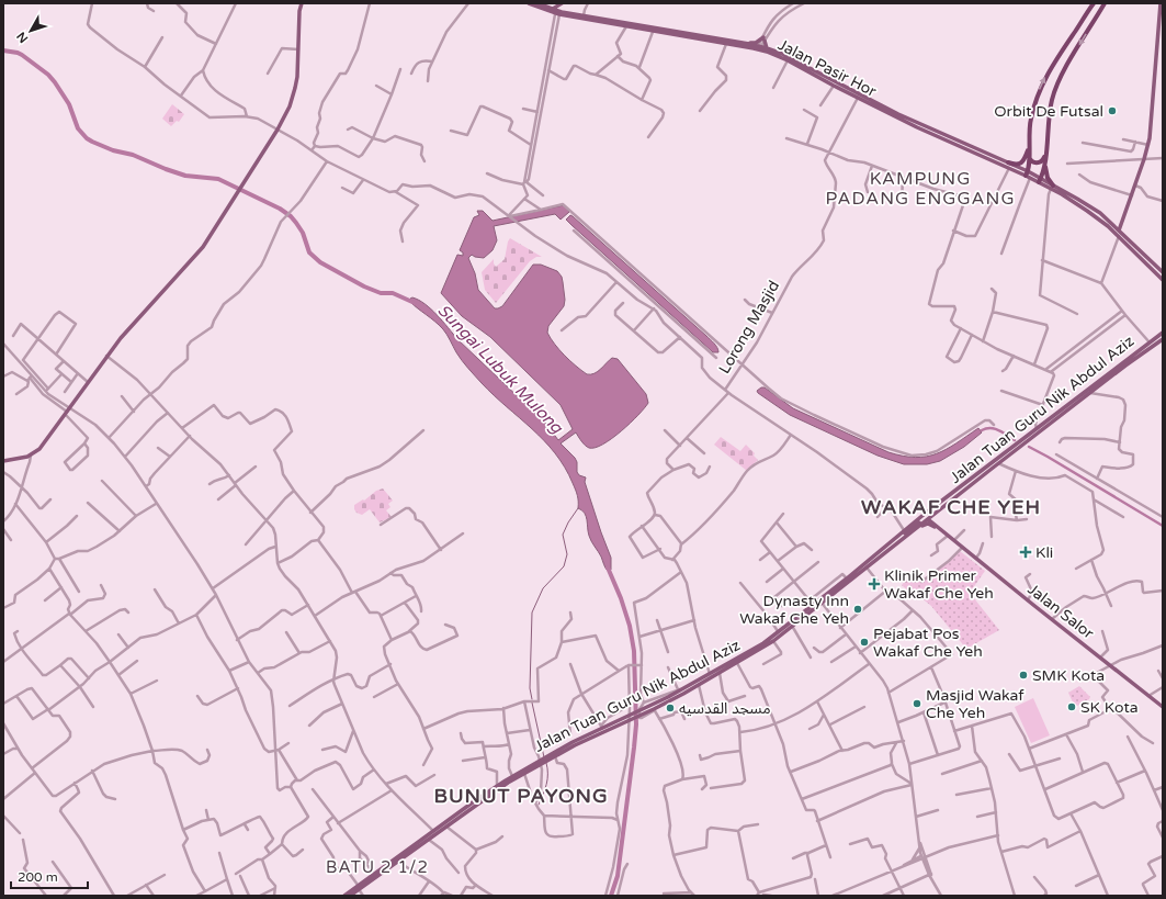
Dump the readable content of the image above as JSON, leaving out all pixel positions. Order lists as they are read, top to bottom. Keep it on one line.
{"streets":{"main road":["Jalan Pasir Hor","Jalan Tuan Guru Nik Abdul Aziz","Jalan Salor"],"street":["Lorong Masjid"]},"crossings":[["Jalan Tuan Guru Nik Abdul Aziz","Jalan Salor"]],"districts":["KAMPUNG PADANG ENGGANG","WAKAF CHE YEH","BUNUT PAYONG","BATU 2 1/2"],"water":["Sungai Lubuk Mulong"],"places":{"other":["Orbit De Futsal","Dynasty Inn Wakaf Che Yeh","Pejabat Pos Wakaf Che Yeh","SMK Kota","Masjid Wakaf Che Yeh","SK Kota","مسجد القدسيه"],"health":["Kli","Klinik Primer Wakaf Che Yeh"]},"scale_bar":"200 m","north":"bottom left"}
